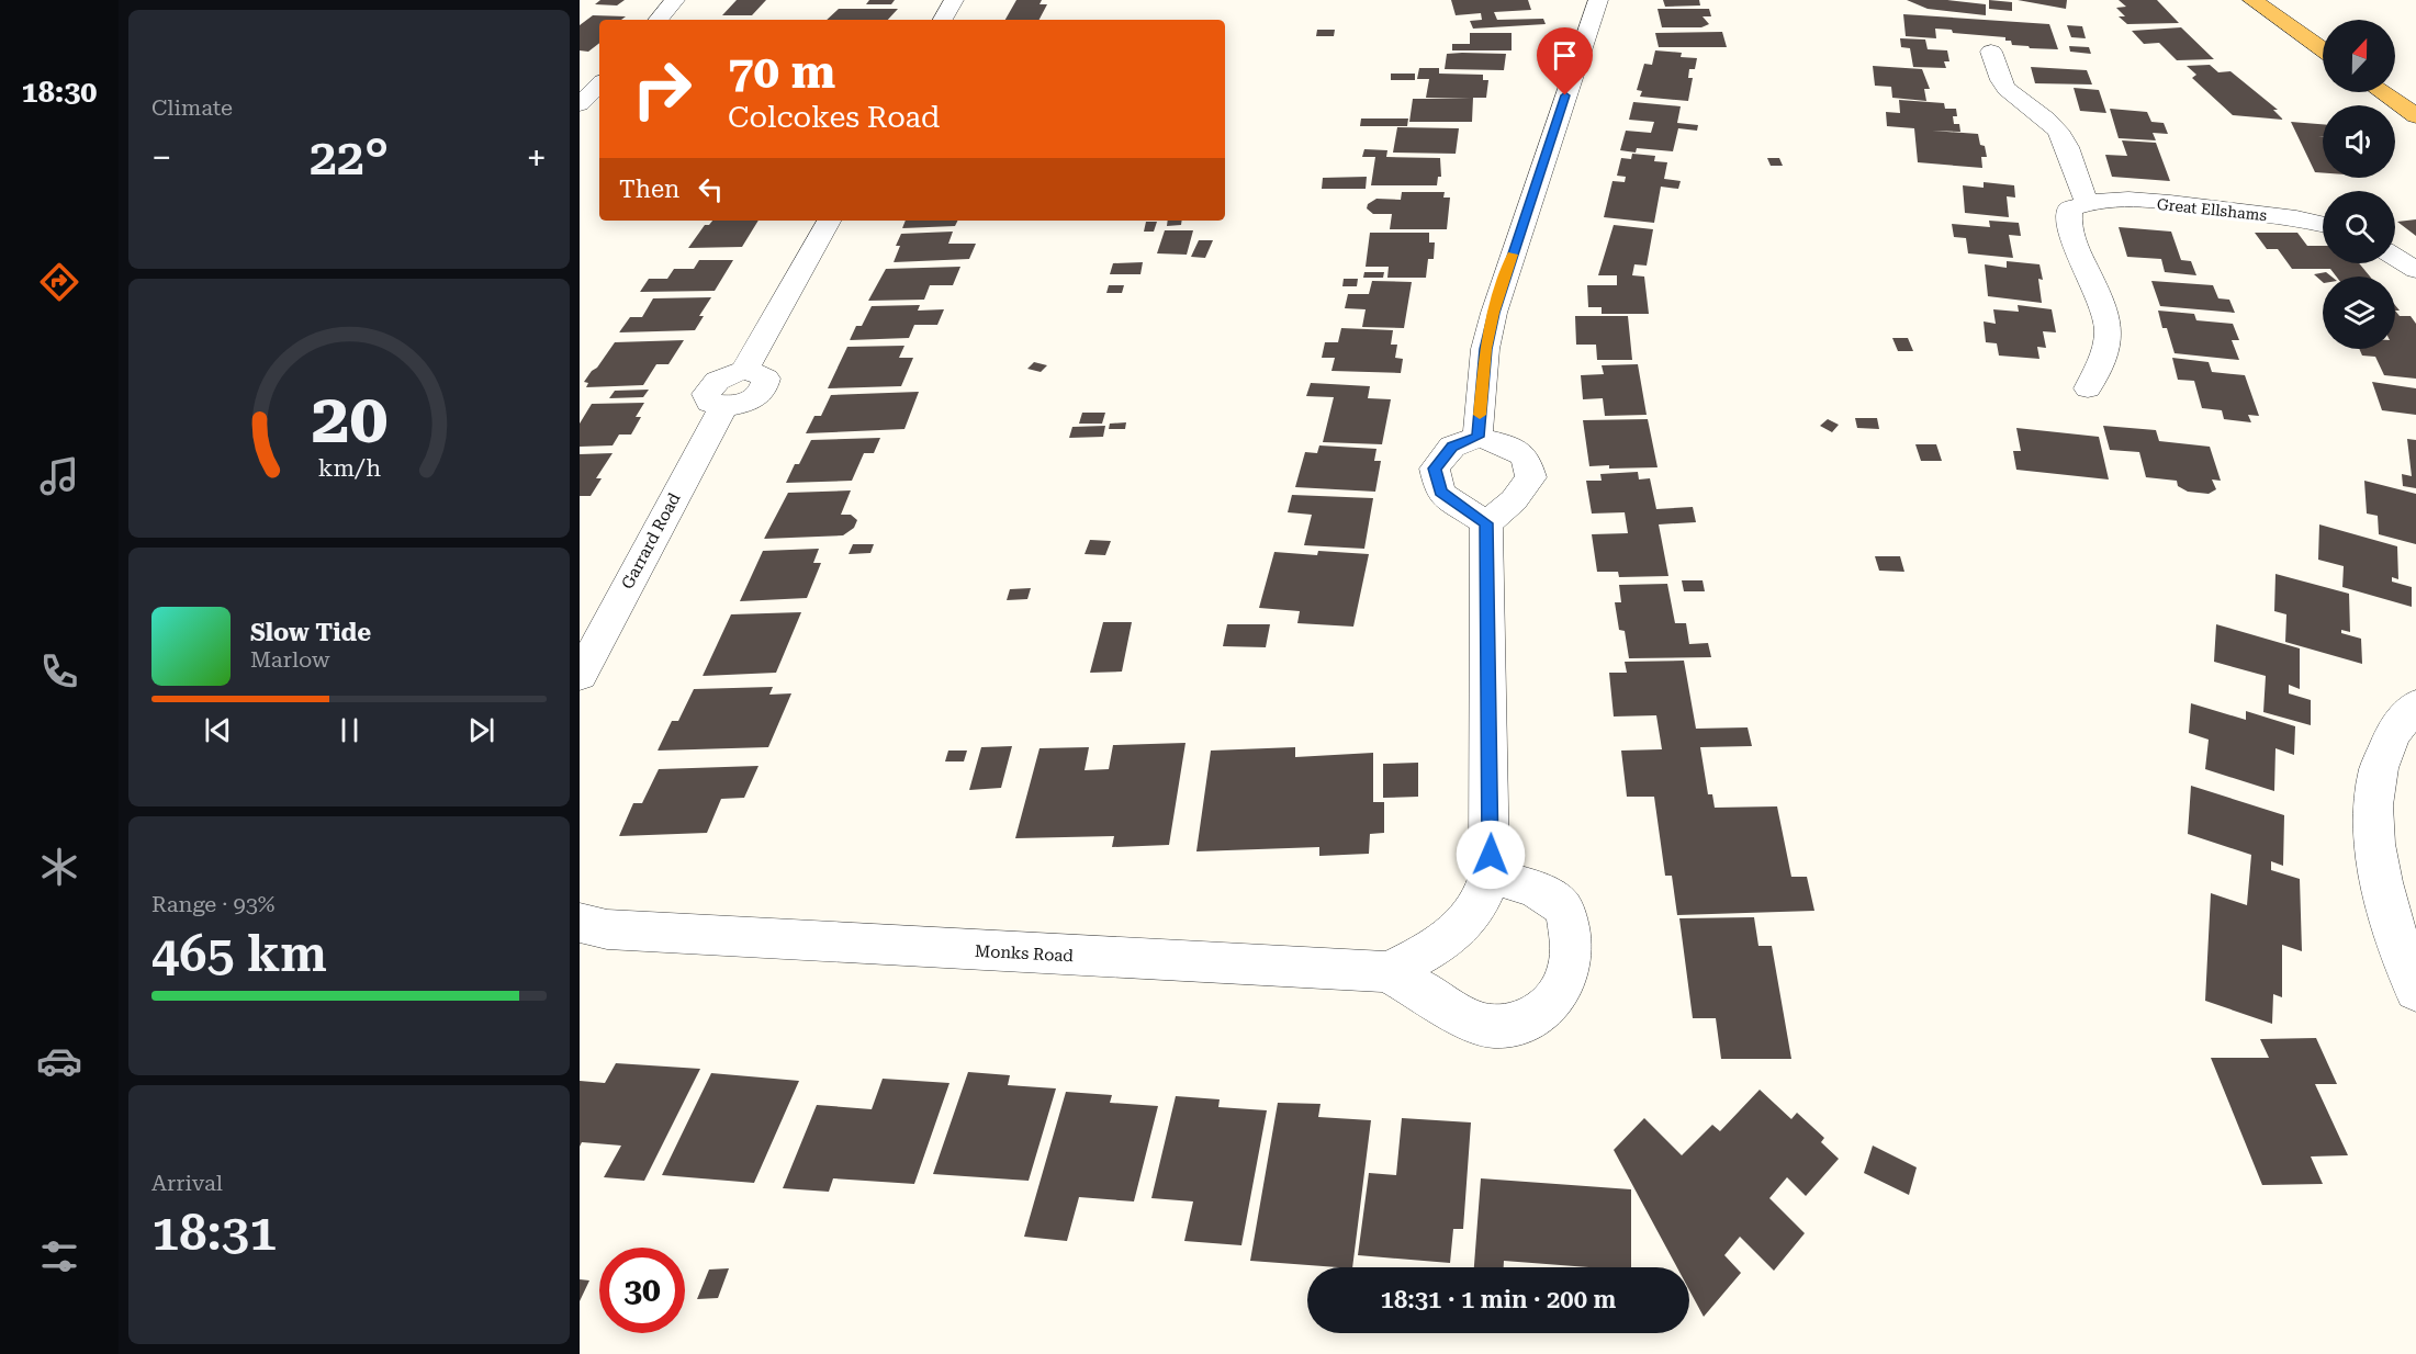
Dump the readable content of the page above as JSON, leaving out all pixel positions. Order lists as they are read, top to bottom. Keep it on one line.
{"streets":{"street":["Great Ellshams","Garrard Road","Monks Road"]},"north":"top","page":{"tabs":"18:30","tile":["Climate",["Range · 93%","465 km"],["Arrival","18:31"]],"turn":["70 m","Colcokes Road"],"heat":["−","22°","+"],"then":"Then","song":["Slow Tide","Marlow"],"limit":"30","trip":"18:31 · 1 min · 200 m","gauge":["20","km/h"]}}
